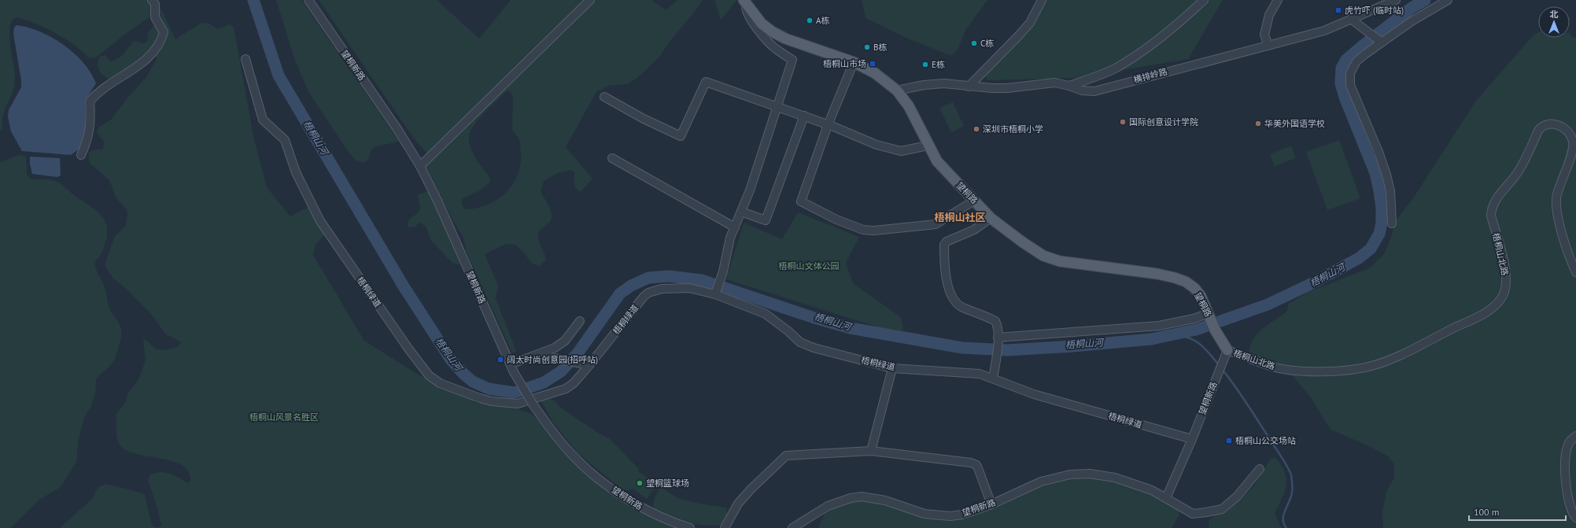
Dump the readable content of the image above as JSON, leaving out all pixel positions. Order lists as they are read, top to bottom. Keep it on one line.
{"streets":{"main road":["望桐路"],"street":["望桐新路","横排岭路","梧桐山北路","梧桐绿道"]},"crossings":[["望桐新路","望桐路"],["望桐新路","梧桐山北路"],["望桐新路","梧桐绿道"],["横排岭路","望桐路"],["望桐路","梧桐山北路"]],"districts":["梧桐山社区"],"water":["梧桐山河"],"parks":["梧桐山文体公园","梧桐山风景名胜区"],"places":{"transit":["虎竹吓 (临时站)","梧桐山市场","阔太时尚创意园(招呼站)","梧桐山公交场站"],"other":["A栋","C栋","B栋","E栋","国际创意设计学院","华美外国语学校","深圳市梧桐小学","望桐篮球场"]},"scale_bar":"100 m","north":"top"}
